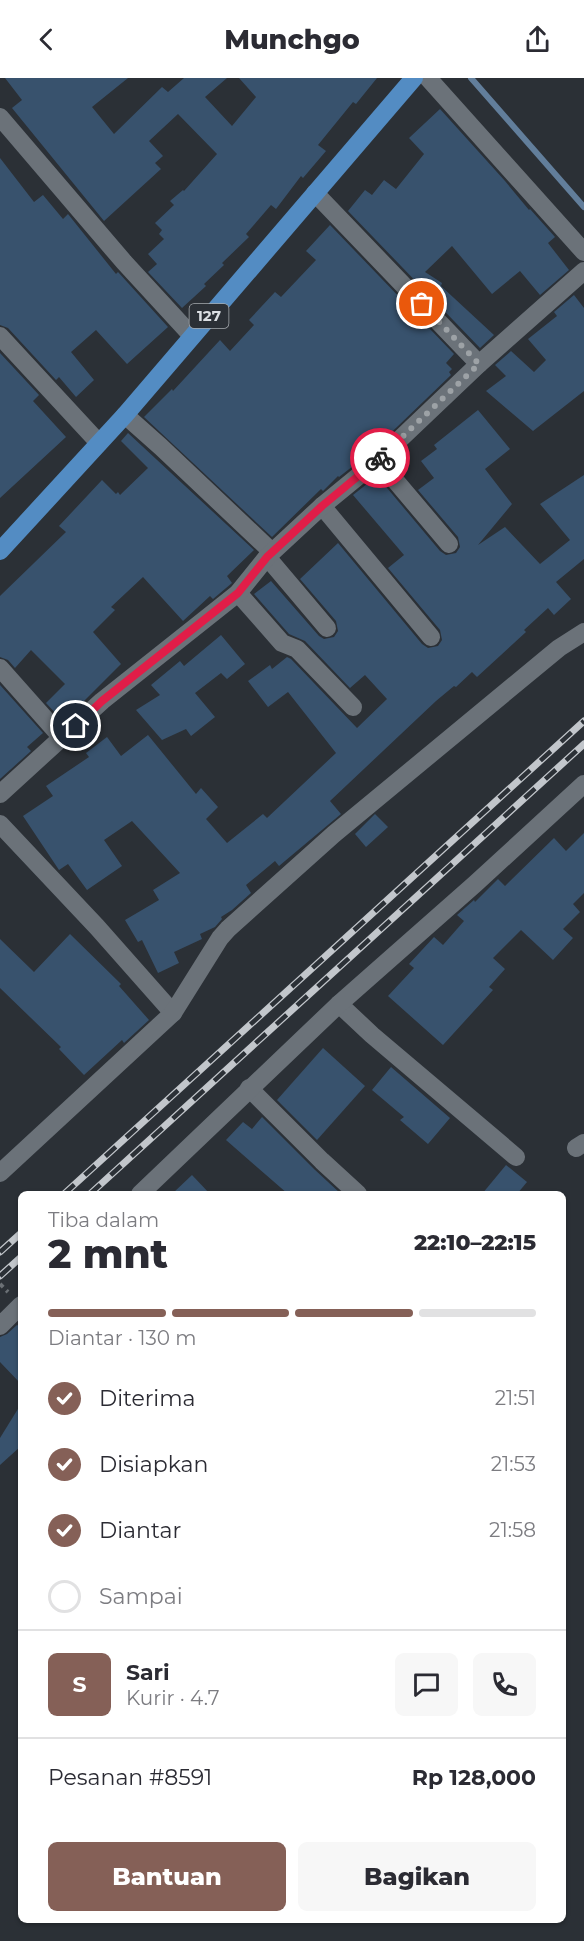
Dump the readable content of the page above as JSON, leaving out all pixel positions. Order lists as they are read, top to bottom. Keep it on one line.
{"streets":{"main road":["127"]},"page":{"header":"Munchgo","heading":["2 mnt","Tiba dalam","22:10–22:15"],"panel":["Sari","Kurir · 4.7","Pesanan #8591","Rp 128,000"],"bar":"Diantar · 130 m","list":[["Diterima","21:51"],["Disiapkan","21:53"],["Diantar","21:58"],"Sampai"],"round":"S","buttons":["Bantuan","Bagikan"]}}
